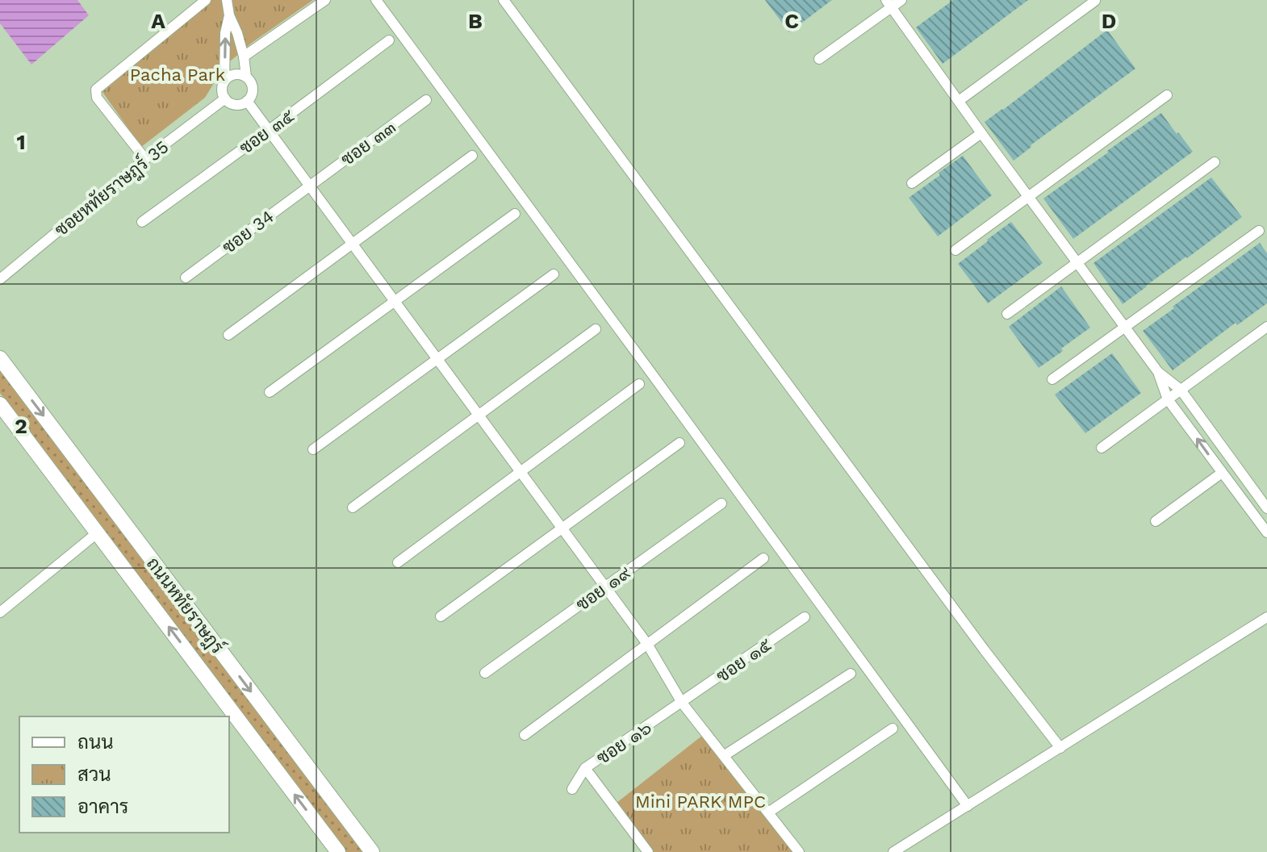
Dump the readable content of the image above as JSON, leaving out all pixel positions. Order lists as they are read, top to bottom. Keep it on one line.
{"streets":{"main road":["ถนนหทัยราษฎร์"],"street":["ซอย ๓๕","ซอย ๓๓","ซอยหทัยราษฎร์ 35","ซอย 34","ซอย ๑๙","ซอย ๑๕","ซอย ๑๖"]},"crossings":[["ซอย ๓๓","ซอย 34"],["ซอย ๑๕","ซอย ๑๖"]],"parks":["Pacha Park","Mini PARK MPC"],"legend":["ถนน","สวน","อาคาร"],"grid":{"columns":["A","B","C","D"],"rows":["1","2"]}}
